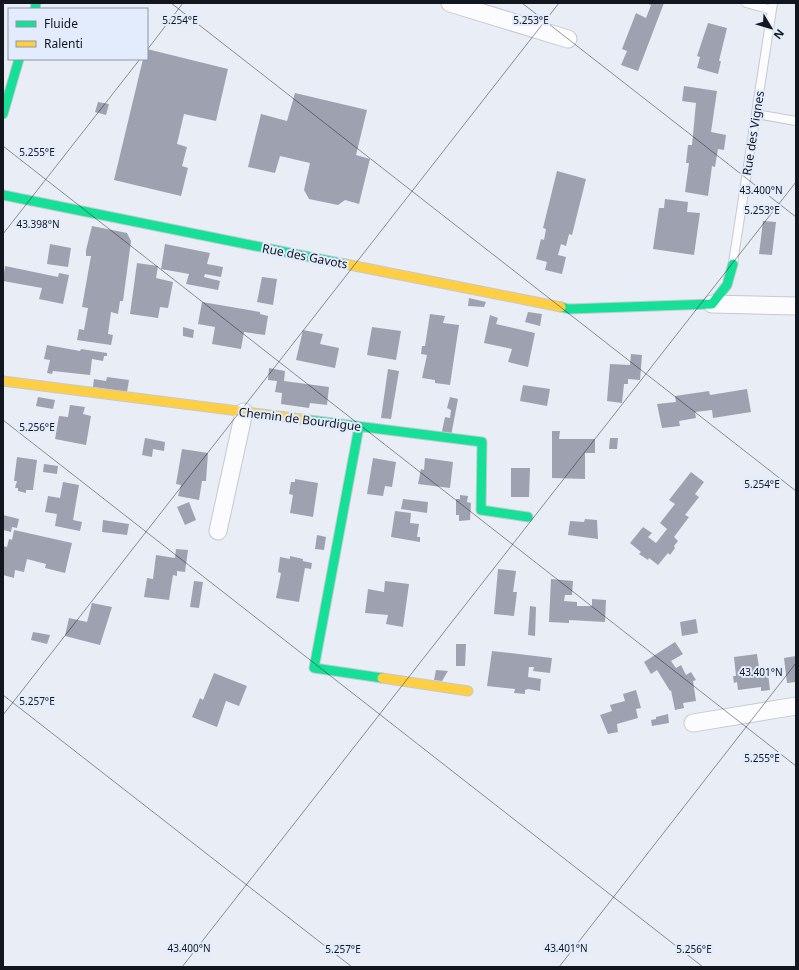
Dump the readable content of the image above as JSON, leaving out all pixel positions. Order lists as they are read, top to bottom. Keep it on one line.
{"streets":{"street":["Rue des Vignes","Rue des Gavots","Chemin de Bourdigue"]},"crossings":[["Rue des Vignes","Rue des Gavots"]],"legend":["Fluide","Ralenti"],"north":"bottom right","coordinates":["5.254°E","5.253°E","5.255°E","43.400°N","43.398°N","5.256°E","43.401°N","5.257°E"]}
